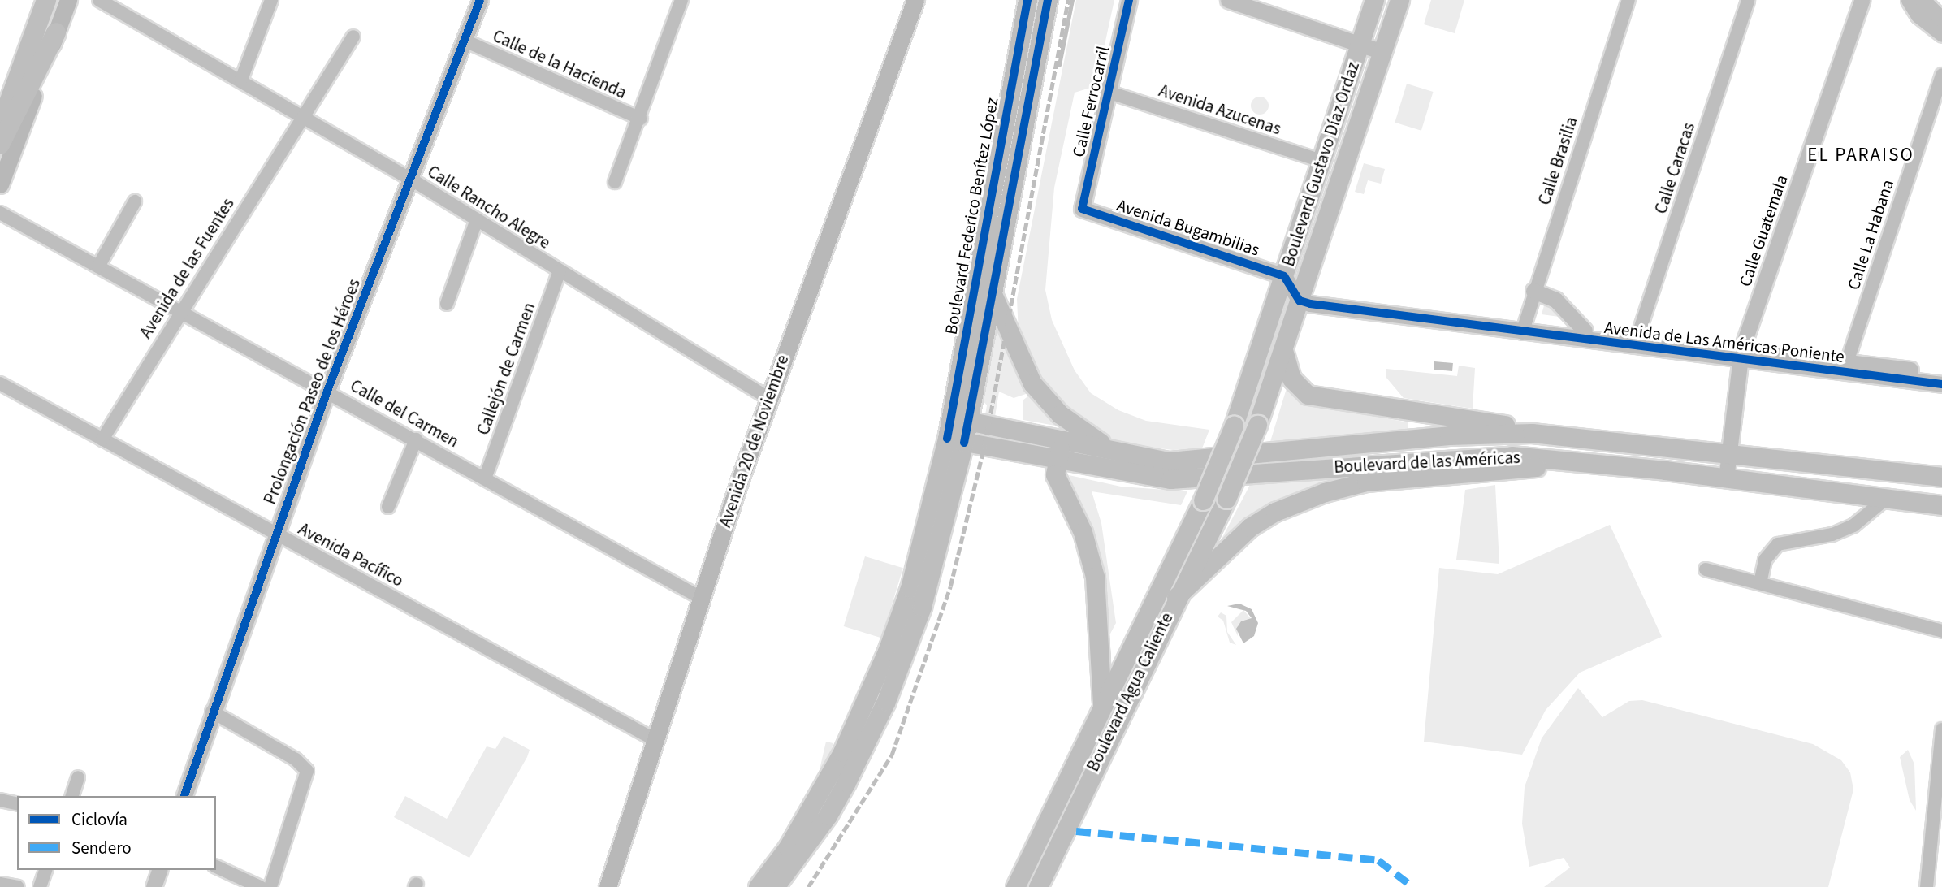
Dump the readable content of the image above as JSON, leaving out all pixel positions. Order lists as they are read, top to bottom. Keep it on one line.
{"streets":{"main road":["Boulevard Gustavo Díaz Ordaz","Boulevard Federico Benítez López","Avenida 20 de Noviembre","Boulevard de las Américas","Boulevard Agua Caliente"],"street":["Calle de la Hacienda","Calle Ferrocarril","Avenida Azucenas","Calle Brasilia","Calle Caracas","Calle Rancho Alegre","Avenida Bugambilias","Calle Guatemala","Calle La Habana","Avenida de las Fuentes","Avenida de Las Américas Poniente","Callejón de Carmen","Prolongación Paseo de los Héroes","Calle del Carmen","Avenida Pacífico"]},"crossings":[["Calle de la Hacienda","Prolongación Paseo de los Héroes"],["Calle Ferrocarril","Avenida Azucenas"],["Calle Ferrocarril","Avenida Bugambilias"],["Avenida Azucenas","Boulevard Gustavo Díaz Ordaz"],["Calle Brasilia","Avenida de Las Américas Poniente"],["Boulevard Gustavo Díaz Ordaz","Avenida Bugambilias"],["Boulevard Gustavo Díaz Ordaz","Avenida de Las Américas Poniente"],["Boulevard Gustavo Díaz Ordaz","Boulevard Agua Caliente"],["Calle Caracas","Avenida de Las Américas Poniente"],["Calle Rancho Alegre","Avenida de las Fuentes"],["Calle Rancho Alegre","Callejón de Carmen"],["Calle Rancho Alegre","Prolongación Paseo de los Héroes"],["Calle Rancho Alegre","Avenida 20 de Noviembre"],["Boulevard Federico Benítez López","Boulevard de las Américas"],["Calle Guatemala","Avenida de Las Américas Poniente"],["Calle Guatemala","Boulevard de las Américas"],["Calle La Habana","Avenida de Las Américas Poniente"],["Avenida de las Fuentes","Calle del Carmen"],["Avenida de las Fuentes","Avenida Pacífico"],["Callejón de Carmen","Calle del Carmen"],["Prolongación Paseo de los Héroes","Calle del Carmen"],["Prolongación Paseo de los Héroes","Avenida Pacífico"],["Calle del Carmen","Avenida 20 de Noviembre"],["Avenida 20 de Noviembre","Avenida Pacífico"]],"districts":["EL PARAISO"],"legend":["Ciclovía","Sendero"]}
